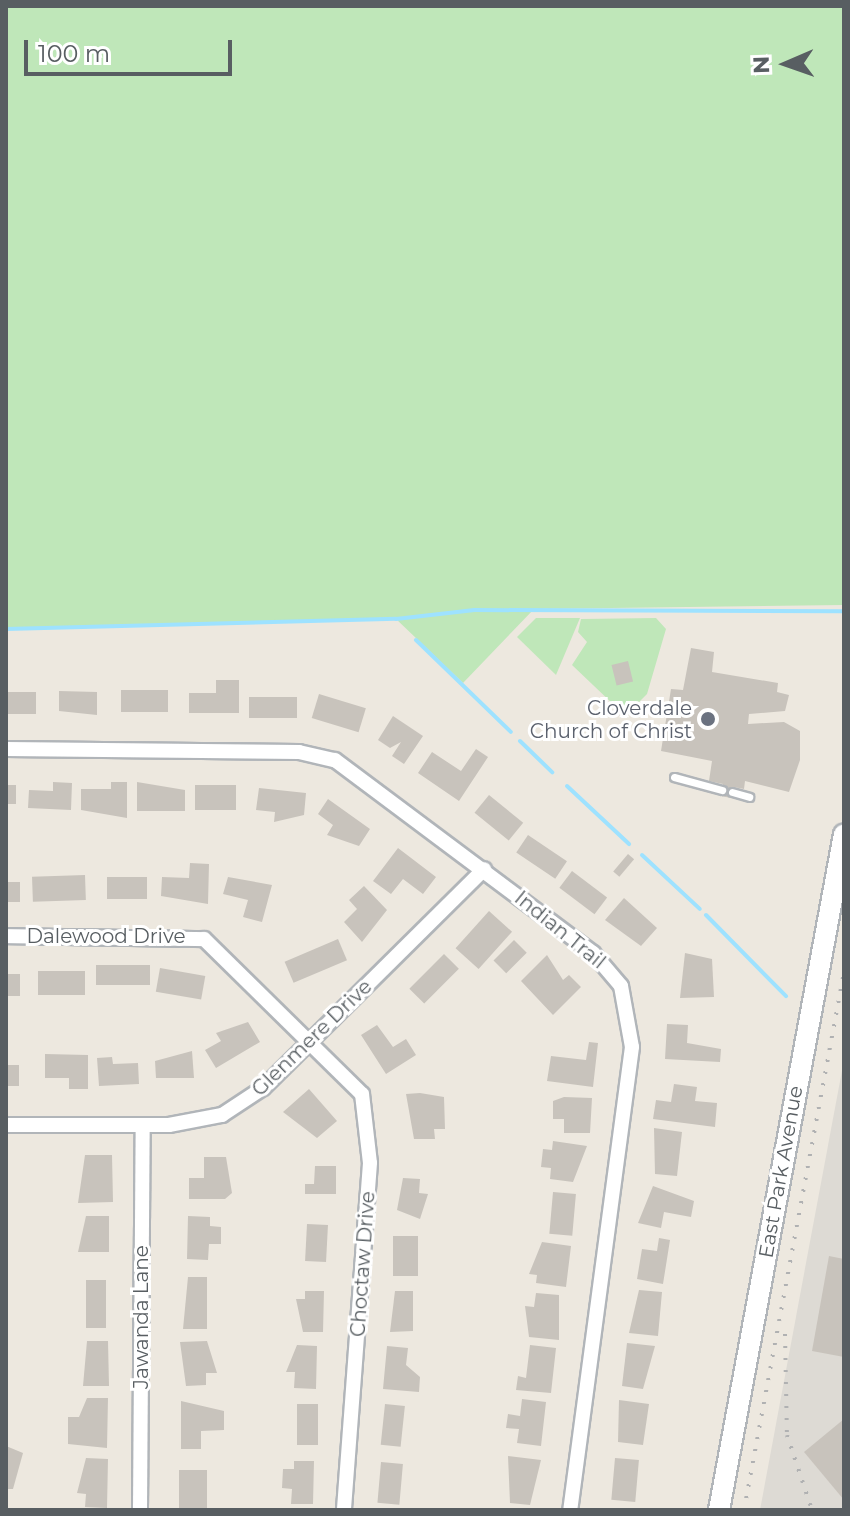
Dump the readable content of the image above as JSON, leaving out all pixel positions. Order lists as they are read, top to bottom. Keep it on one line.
{"streets":{"street":["Indian Trail","Dalewood Drive","Glenmere Drive","East Park Avenue","Choctaw Drive","Jawanda Lane"]},"crossings":[["Indian Trail","Glenmere Drive"],["Dalewood Drive","Glenmere Drive"],["Dalewood Drive","Choctaw Drive"],["Glenmere Drive","Choctaw Drive"],["Glenmere Drive","Jawanda Lane"]],"places":["Cloverdale Church of Christ"],"scale_bar":"100 m","north":"left"}
